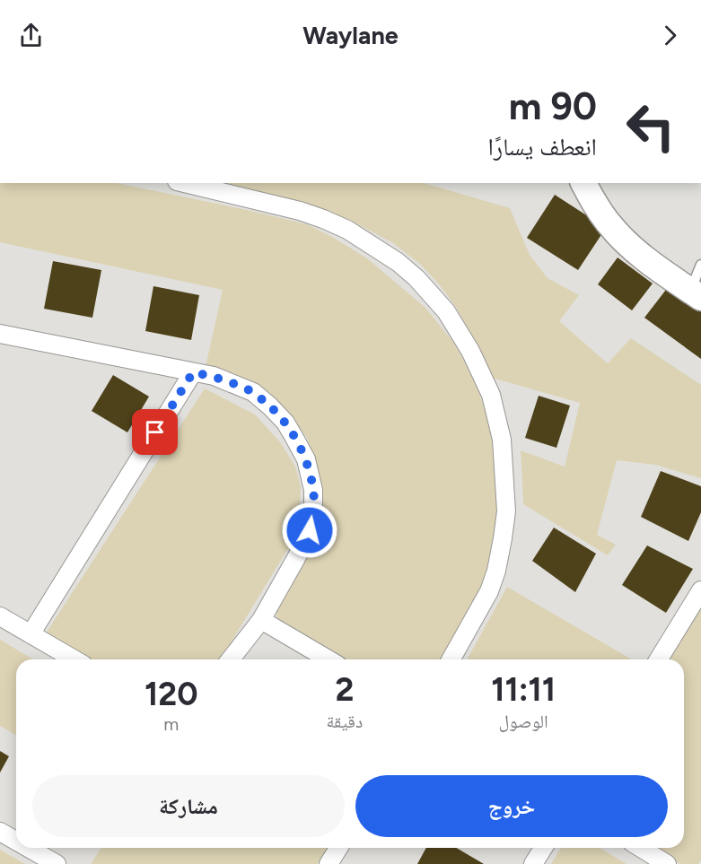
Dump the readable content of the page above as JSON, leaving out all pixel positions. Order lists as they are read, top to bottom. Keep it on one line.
{"page":{"header":"Waylane","turn":["90 m","انعطف يسارًا"],"eta":["11:11","الوصول","2","دقيقة","120","m"],"buttons":["خروج","مشاركة"]}}
